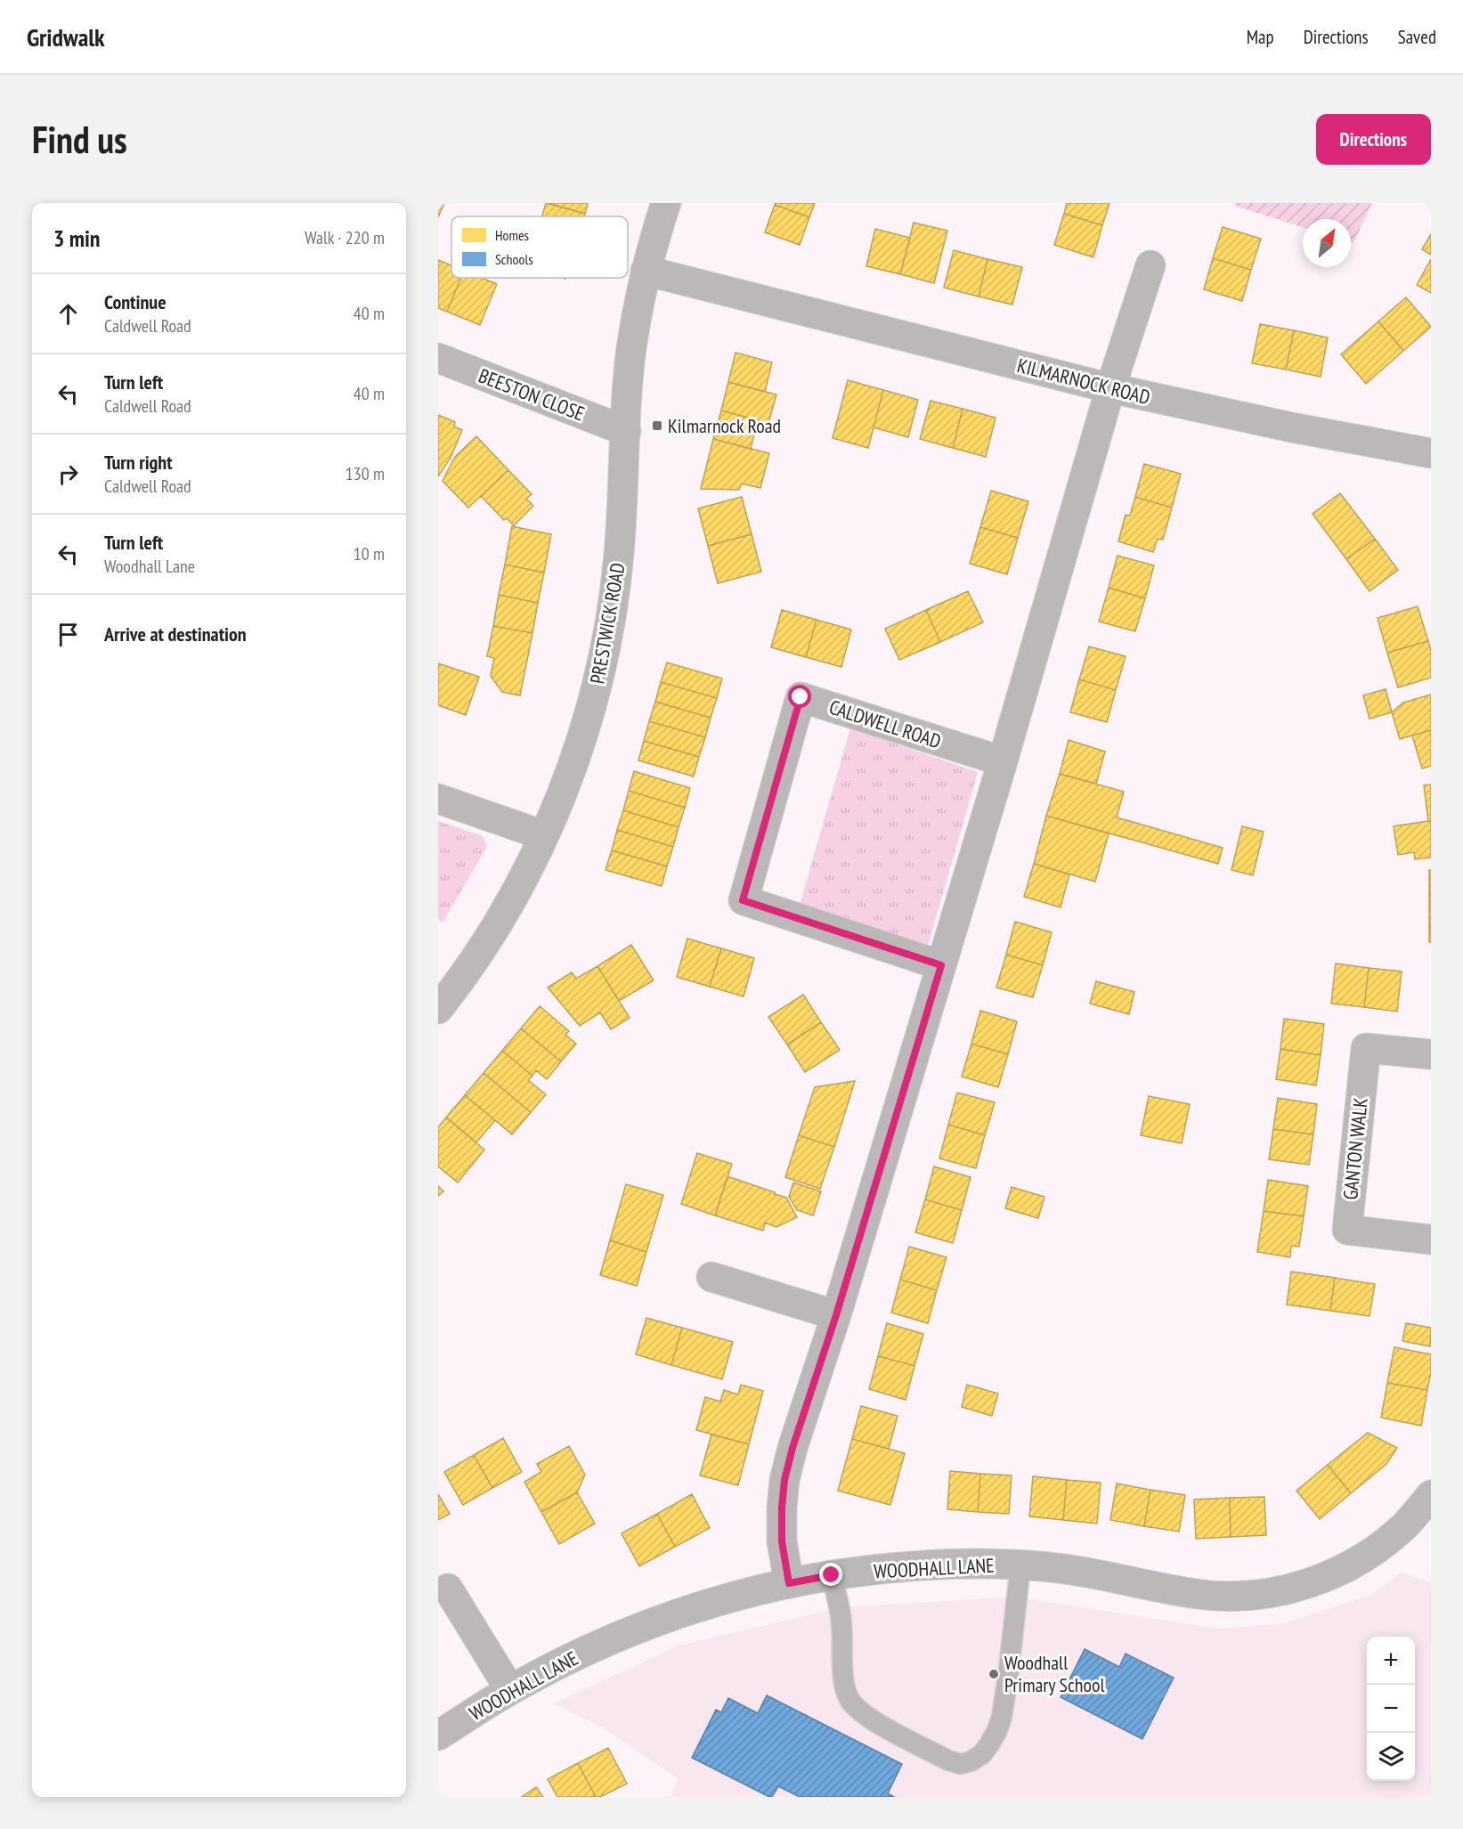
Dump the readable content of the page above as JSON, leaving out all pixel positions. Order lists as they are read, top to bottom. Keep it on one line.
{"streets":{"main road":["PRESTWICK ROAD"],"street":["KILMARNOCK ROAD","BEESTON CLOSE","CALDWELL ROAD","GANTON WALK","WOODHALL LANE"]},"crossings":[["KILMARNOCK ROAD","PRESTWICK ROAD"],["BEESTON CLOSE","PRESTWICK ROAD"]],"places":{"transit":["Kilmarnock Road"],"other":["Woodhall Primary School"]},"legend":["Homes","Schools"],"north":"top right","page":{"header":"Gridwalk","nav":["Map","Directions","Saved"],"buttons":"Directions","title":"Find us","heading":["3 min","Walk · 220 m"],"list":[["Continue","Caldwell Road","40 m"],["Turn left","Caldwell Road","40 m"],["Turn right","Caldwell Road","130 m"],["Turn left","Woodhall Lane","10 m"],"Arrive at destination"],"map_buttons":["+","−"]}}
